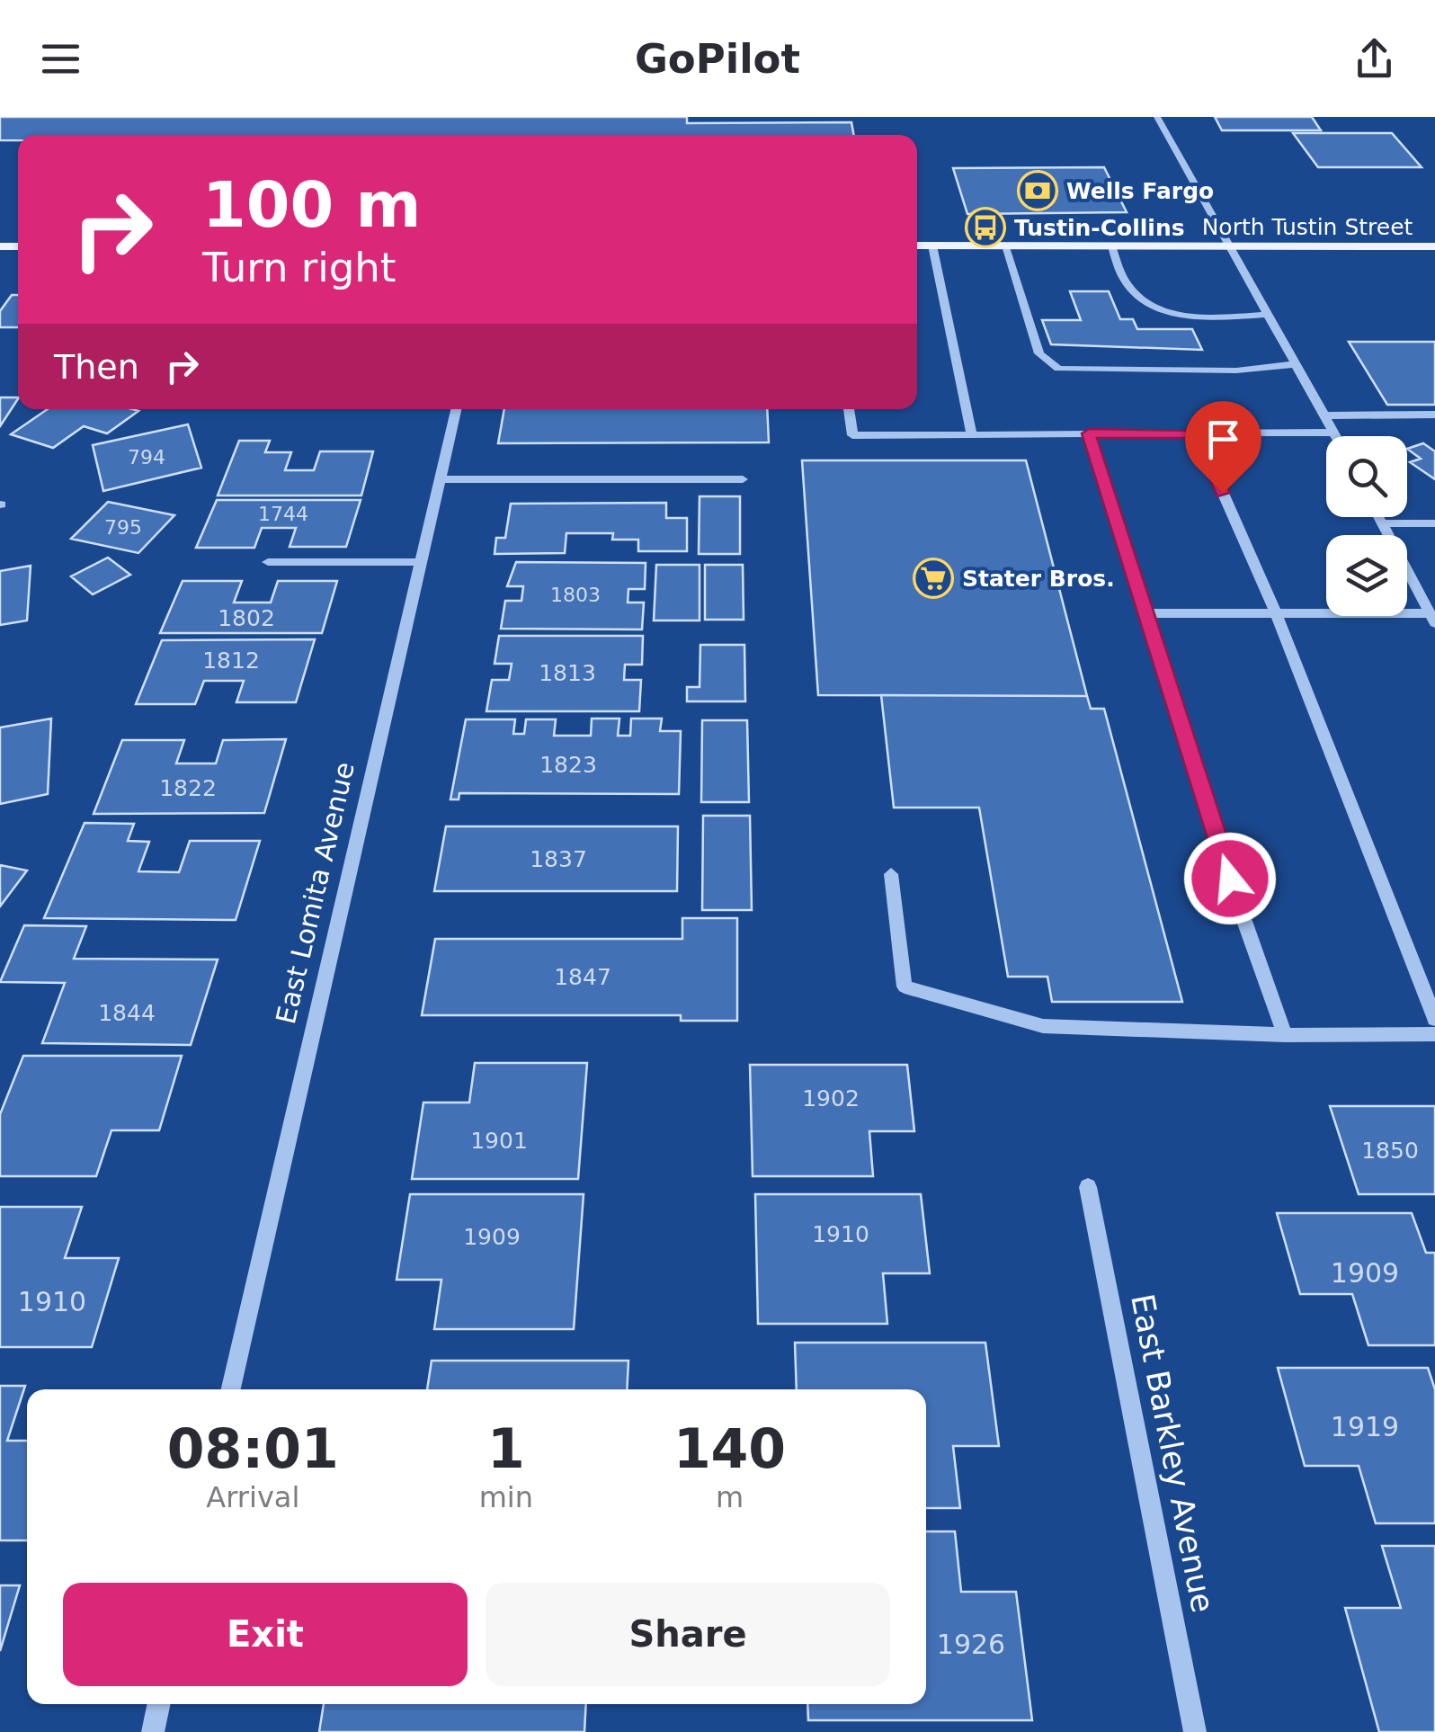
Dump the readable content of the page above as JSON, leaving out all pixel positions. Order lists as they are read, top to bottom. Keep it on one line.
{"streets":{"main road":["North Tustin Street"],"street":["East Lomita Avenue","East Barkley Avenue"]},"places":{"bank":["Wells Fargo"],"bus stop":["Tustin-Collins"],"supermarket":["Stater Bros."]},"house_numbers":["794","1744","795","1803","1802","1812","1813","1823","1822","1837","1847","1844","1902","1901","1850","1910","1909","1909","1910","1919","1926"],"page":{"header":"GoPilot","turn":["100 m","Turn right"],"then":"Then","eta":["08:01","Arrival","1","min","140","m"],"buttons":["Exit","Share"]}}
